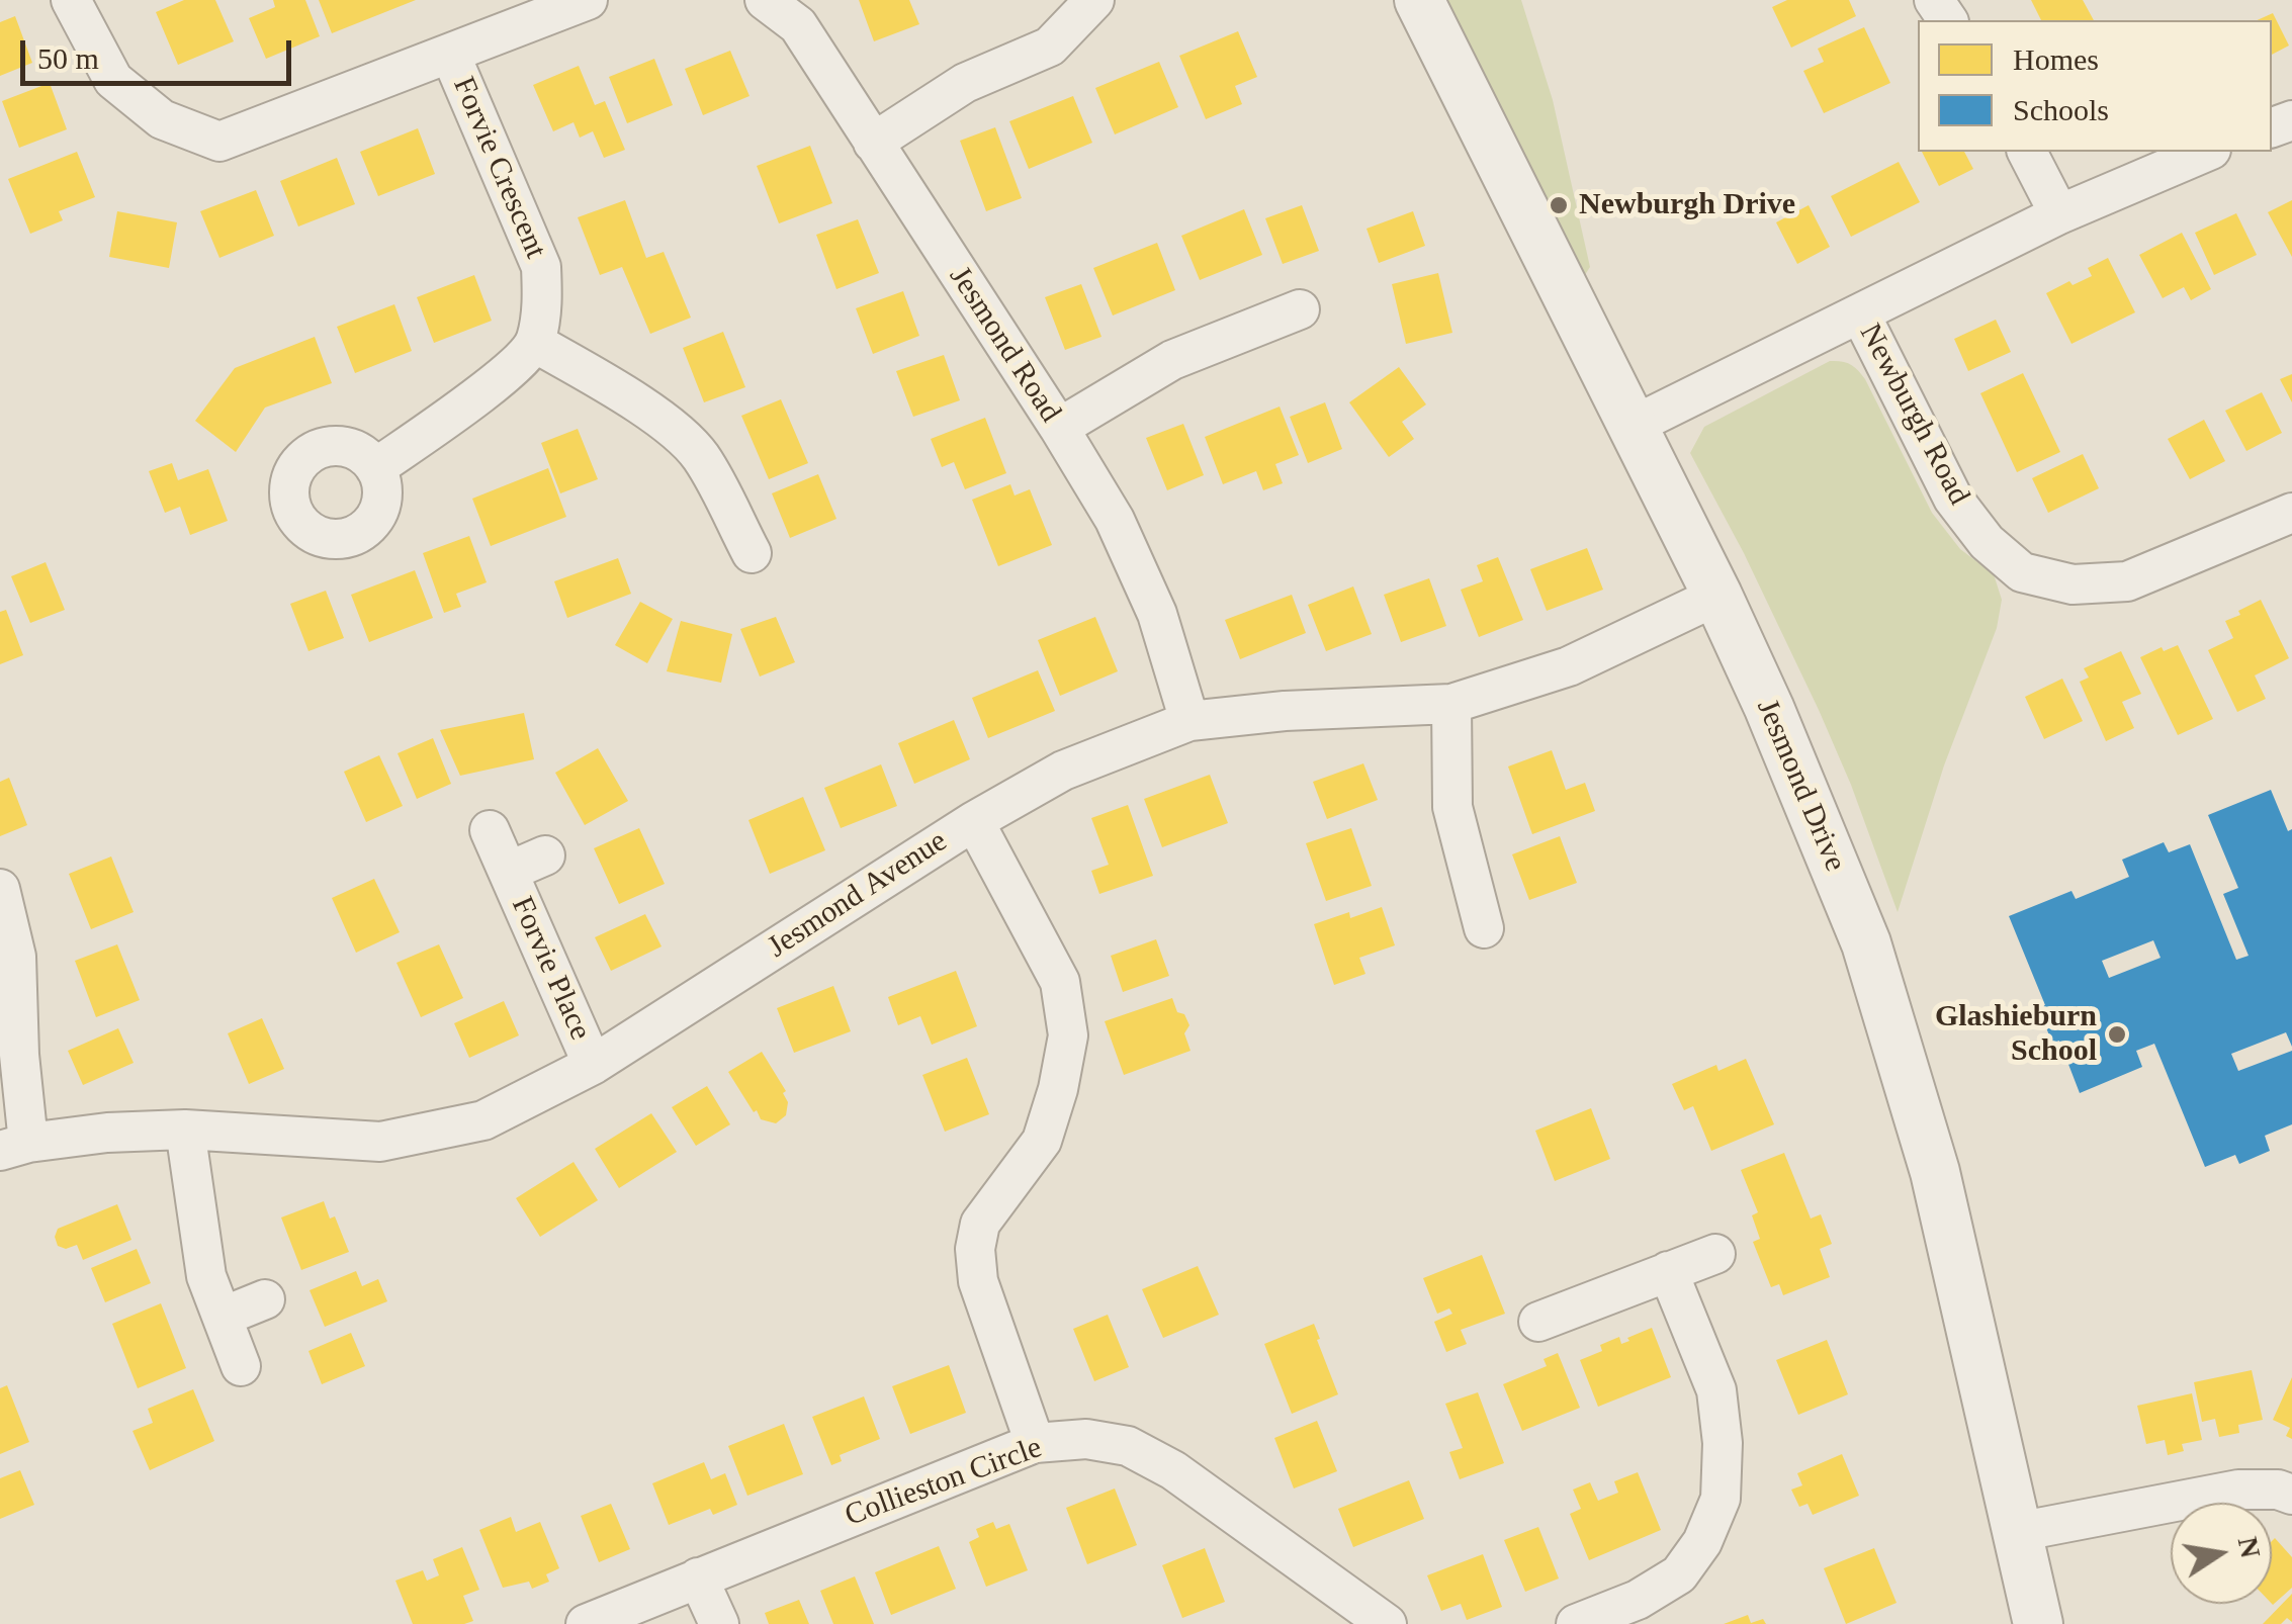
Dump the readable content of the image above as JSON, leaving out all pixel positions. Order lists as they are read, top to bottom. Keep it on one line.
{"streets":{"street":["Forvie Crescent","Jesmond Road","Newburgh Road","Jesmond Drive","Jesmond Avenue","Forvie Place","Collieston Circle"]},"crossings":[["Jesmond Road","Jesmond Avenue"],["Jesmond Drive","Jesmond Avenue"],["Jesmond Avenue","Forvie Place"]],"places":["Newburgh Drive","Glashieburn School"],"legend":["Homes","Schools"],"scale_bar":"50 m","north":"right"}
